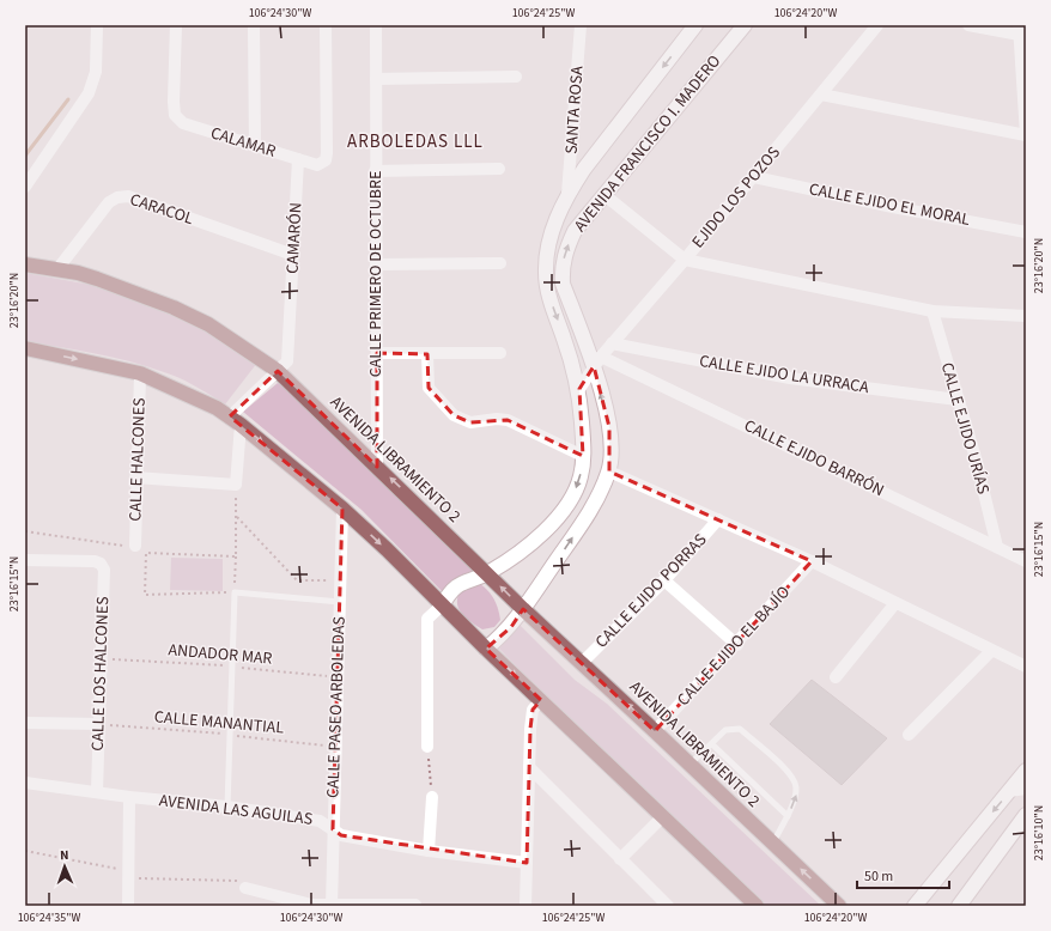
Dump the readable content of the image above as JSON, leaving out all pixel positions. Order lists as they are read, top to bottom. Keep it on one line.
{"streets":{"main road":["AVENIDA LIBRAMIENTO 2"],"street":["SANTA ROSA","CALAMAR","AVENIDA FRANCISCO I. MADERO","EJIDO LOS POZOS","CALLE EJIDO EL MORAL","CARACOL","CAMARÓN","CALLE PRIMERO DE OCTUBRE","CALLE EJIDO LA URRACA","CALLE EJIDO URÍAS","CALLE EJIDO BARRÓN","CALLE HALCONES","CALLE EJIDO PORRAS","CALLE EJIDO EL BAJÍO","CALLE LOS HALCONES","CALLE PASEO ARBOLEDAS","AVENIDA LAS AGUILAS"],"path":["ANDADOR MAR","CALLE MANANTIAL"]},"crossings":[["SANTA ROSA","AVENIDA FRANCISCO I. MADERO"],["CALAMAR","CAMARÓN"],["AVENIDA FRANCISCO I. MADERO","EJIDO LOS POZOS"],["AVENIDA FRANCISCO I. MADERO","CALLE EJIDO BARRÓN"],["AVENIDA FRANCISCO I. MADERO","AVENIDA LIBRAMIENTO 2"],["EJIDO LOS POZOS","CALLE EJIDO EL MORAL"],["EJIDO LOS POZOS","CALLE EJIDO LA URRACA"],["EJIDO LOS POZOS","CALLE EJIDO BARRÓN"],["CARACOL","CAMARÓN"],["CARACOL","AVENIDA LIBRAMIENTO 2"],["CAMARÓN","AVENIDA LIBRAMIENTO 2"],["CALLE PRIMERO DE OCTUBRE","AVENIDA LIBRAMIENTO 2"],["CALLE EJIDO LA URRACA","CALLE EJIDO URÍAS"],["CALLE EJIDO URÍAS","CALLE EJIDO BARRÓN"],["AVENIDA LIBRAMIENTO 2","CALLE EJIDO PORRAS"],["AVENIDA LIBRAMIENTO 2","CALLE EJIDO EL BAJÍO"],["ANDADOR MAR","CALLE LOS HALCONES"],["ANDADOR MAR","CALLE PASEO ARBOLEDAS"],["CALLE LOS HALCONES","CALLE MANANTIAL"],["CALLE LOS HALCONES","AVENIDA LAS AGUILAS"],["CALLE PASEO ARBOLEDAS","CALLE MANANTIAL"],["CALLE PASEO ARBOLEDAS","AVENIDA LAS AGUILAS"]],"districts":["ARBOLEDAS LLL"],"scale_bar":"50 m","north":"top","coordinates":["106°24'30\"W","106°24'25\"W","106°24'20\"W","23°16'20\"N","23°16'15\"N","23°16'10\"N","106°24'35\"W"]}
